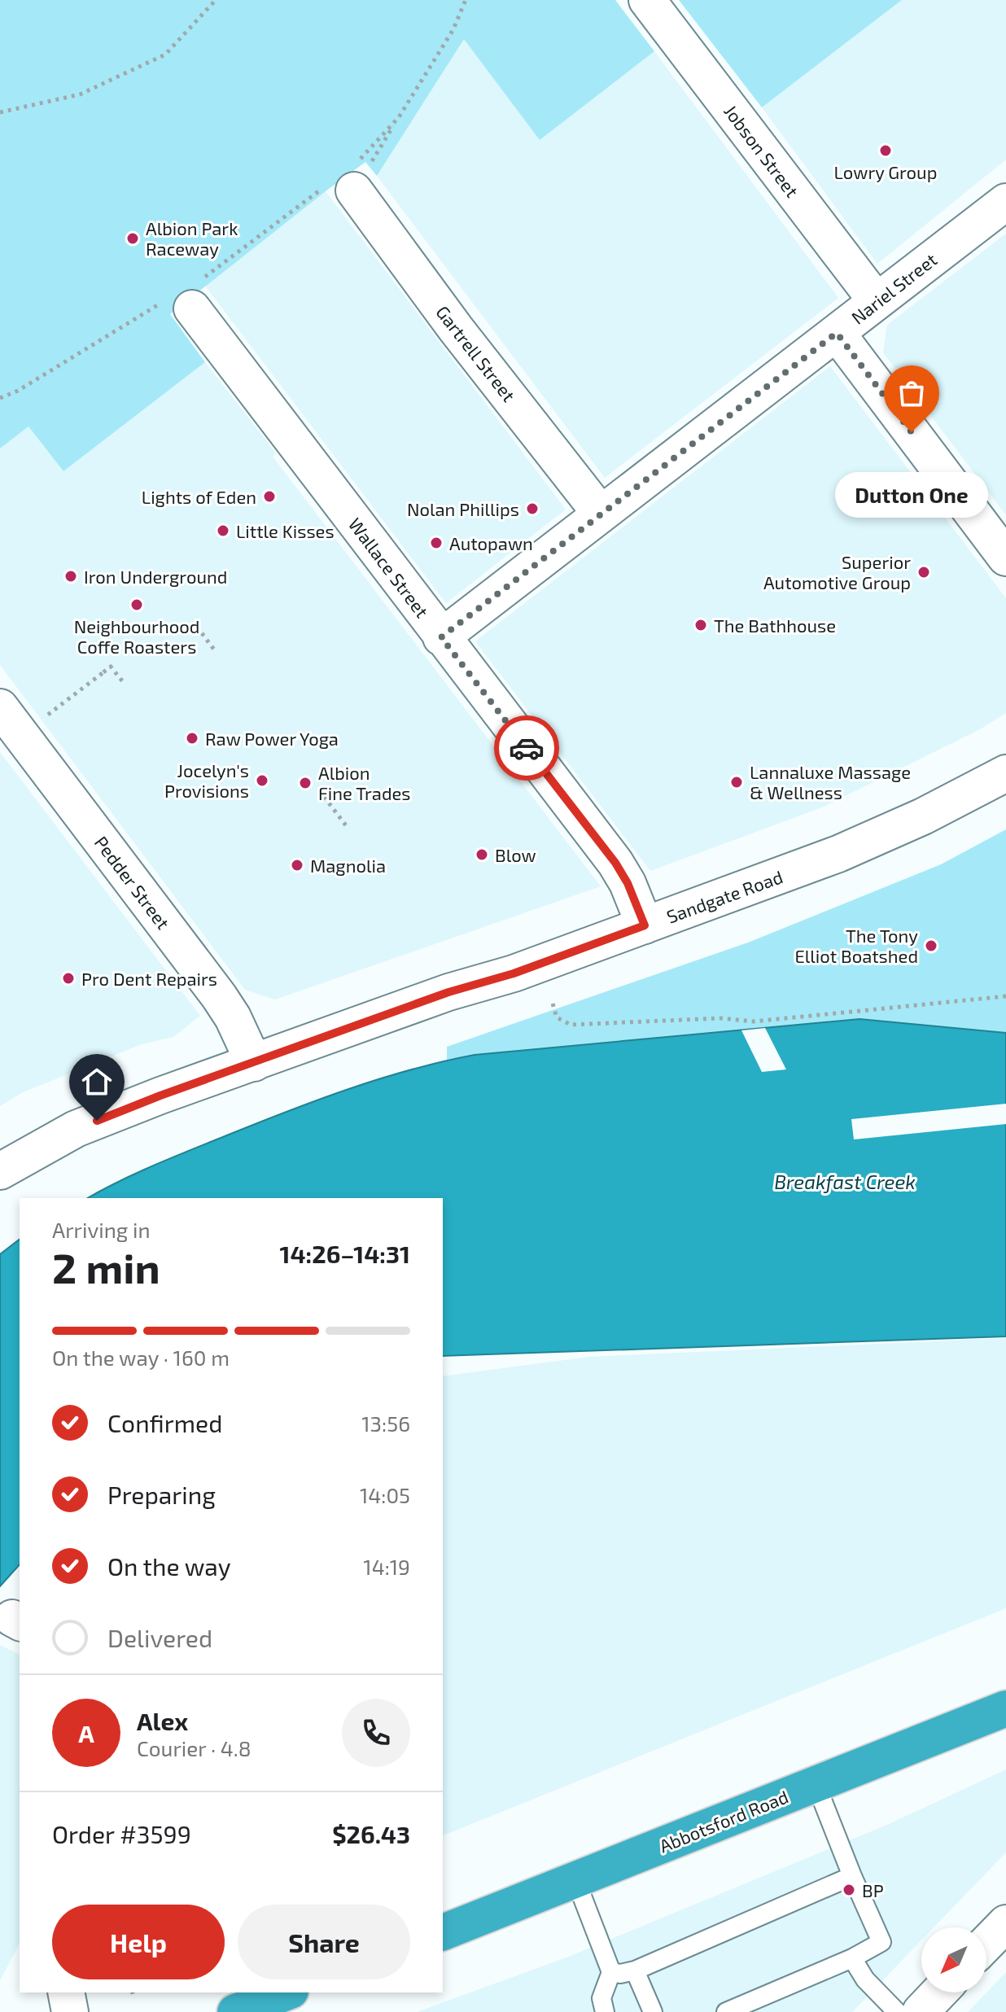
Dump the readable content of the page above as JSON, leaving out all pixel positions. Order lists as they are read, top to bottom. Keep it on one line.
{"streets":{"highway":["Abbotsford Road"],"street":["Jobson Street","Nariel Street","Gartrell Street","Wallace Street","Pedder Street","Sandgate Road"]},"crossings":[["Jobson Street","Nariel Street"],["Nariel Street","Gartrell Street"],["Nariel Street","Wallace Street"],["Wallace Street","Sandgate Road"],["Pedder Street","Sandgate Road"]],"water":["Breakfast Creek"],"places":["Lowry Group","Albion Park Raceway","Dutton One","Lights of Eden","Nolan Phillips","Little Kisses","Autopawn","Superior Automotive Group","Iron Underground","Neighbourhood Coffe Roasters","The Bathhouse","Raw Power Yoga","Jocelyn's Provisions","Lannaluxe Massage & Wellness","Albion Fine Trades","Blow","Magnolia","The Tony Elliot Boatshed","Pro Dent Repairs","BP"],"north":"bottom left","page":{"bubble":"Dutton One","heading":["2 min","Arriving in","14:26–14:31"],"panel":["Alex","Courier · 4.8","Order #3599","$26.43"],"bar":"On the way · 160 m","list":[["Confirmed","13:56"],["Preparing","14:05"],["On the way","14:19"],"Delivered"],"round":"A","buttons":["Help","Share"]}}
